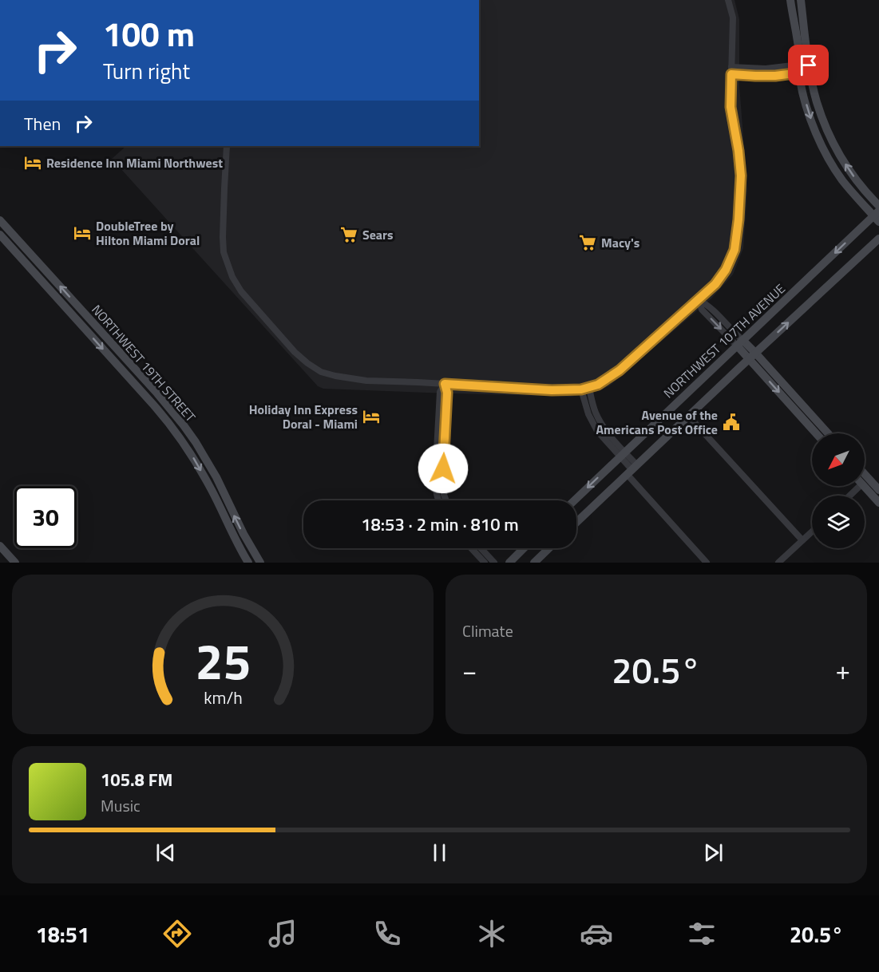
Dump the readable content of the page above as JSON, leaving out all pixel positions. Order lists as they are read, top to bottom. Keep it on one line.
{"streets":{"main road":["NORTHWEST 107TH AVENUE","NORTHWEST 19TH STREET"]},"places":{"hotel":["Residence Inn Miami Northwest","DoubleTree by Hilton Miami Doral","Holiday Inn Express Doral - Miami"],"supermarket":["Sears","Macy's"],"public building":["Avenue of the Americans Post Office"]},"north":"bottom left","page":{"turn":["100 m","Turn right"],"then":"Then","limit":"30","trip":"18:53 · 2 min · 810 m","tile":"Climate","heat":["−","20.5°","+"],"song":["105.8 FM","Music"],"tabs":["18:51","20.5°"],"gauge":["25","km/h"]}}
